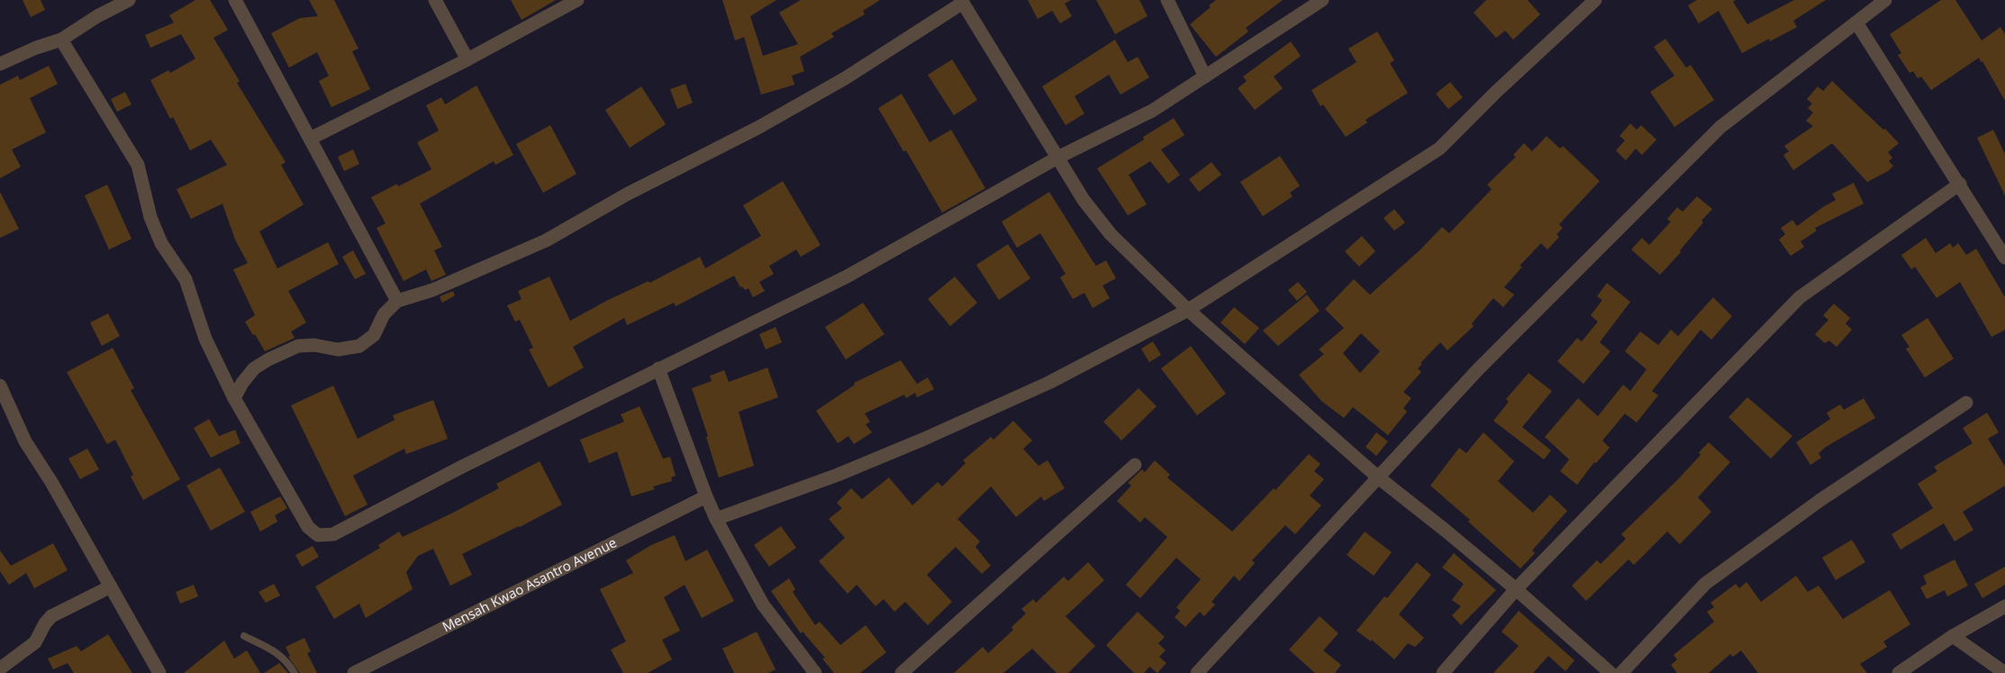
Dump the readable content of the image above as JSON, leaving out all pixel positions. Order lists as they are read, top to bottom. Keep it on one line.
{"streets":{"street":["Mensah Kwao Asantro Avenue"]}}
